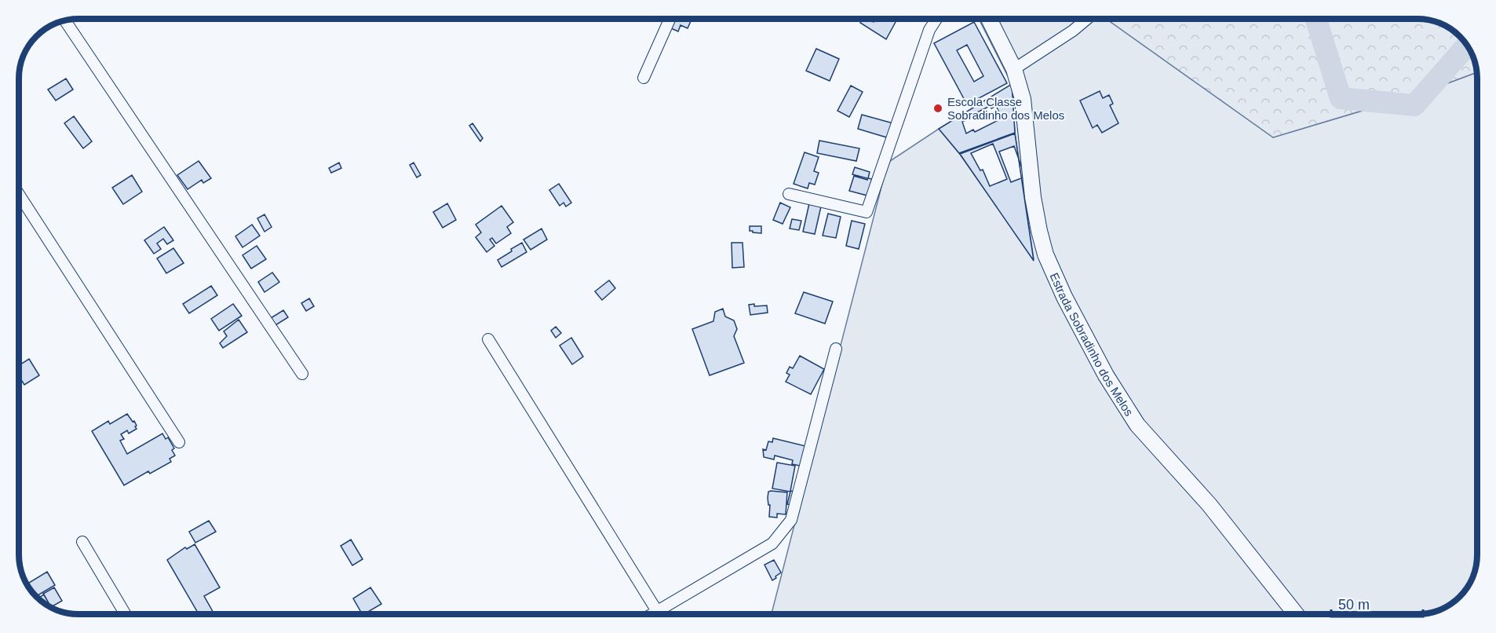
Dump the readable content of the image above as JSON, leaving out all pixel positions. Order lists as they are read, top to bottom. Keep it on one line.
{"streets":{"street":["Estrada Sobradinho dos Melos"]},"places":["Escola Classe Sobradinho dos Melos"],"scale_bar":"50 m"}
